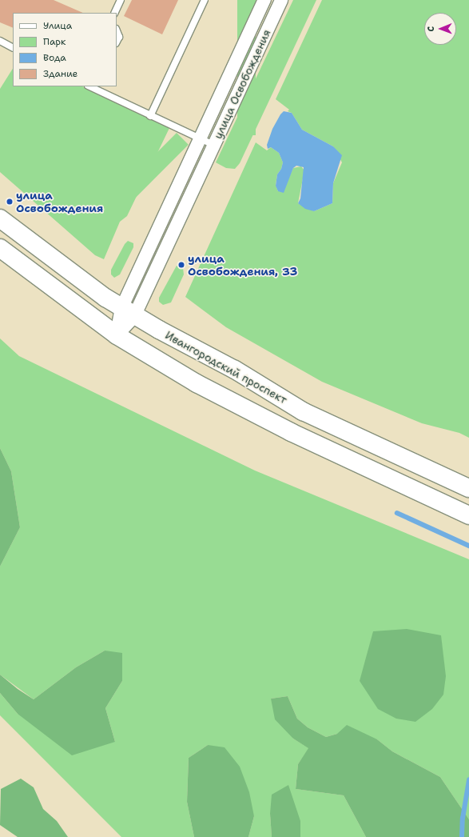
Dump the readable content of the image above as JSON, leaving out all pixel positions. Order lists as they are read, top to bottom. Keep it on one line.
{"streets":{"highway":["Ивангородский проспект"],"street":["улица Освобождения"]},"crossings":[["улица Освобождения","Ивангородский проспект"]],"places":["улица Освобождения","улица Освобождения, 33"],"legend":["Улица","Парк","Вода","Здание"],"north":"left"}
